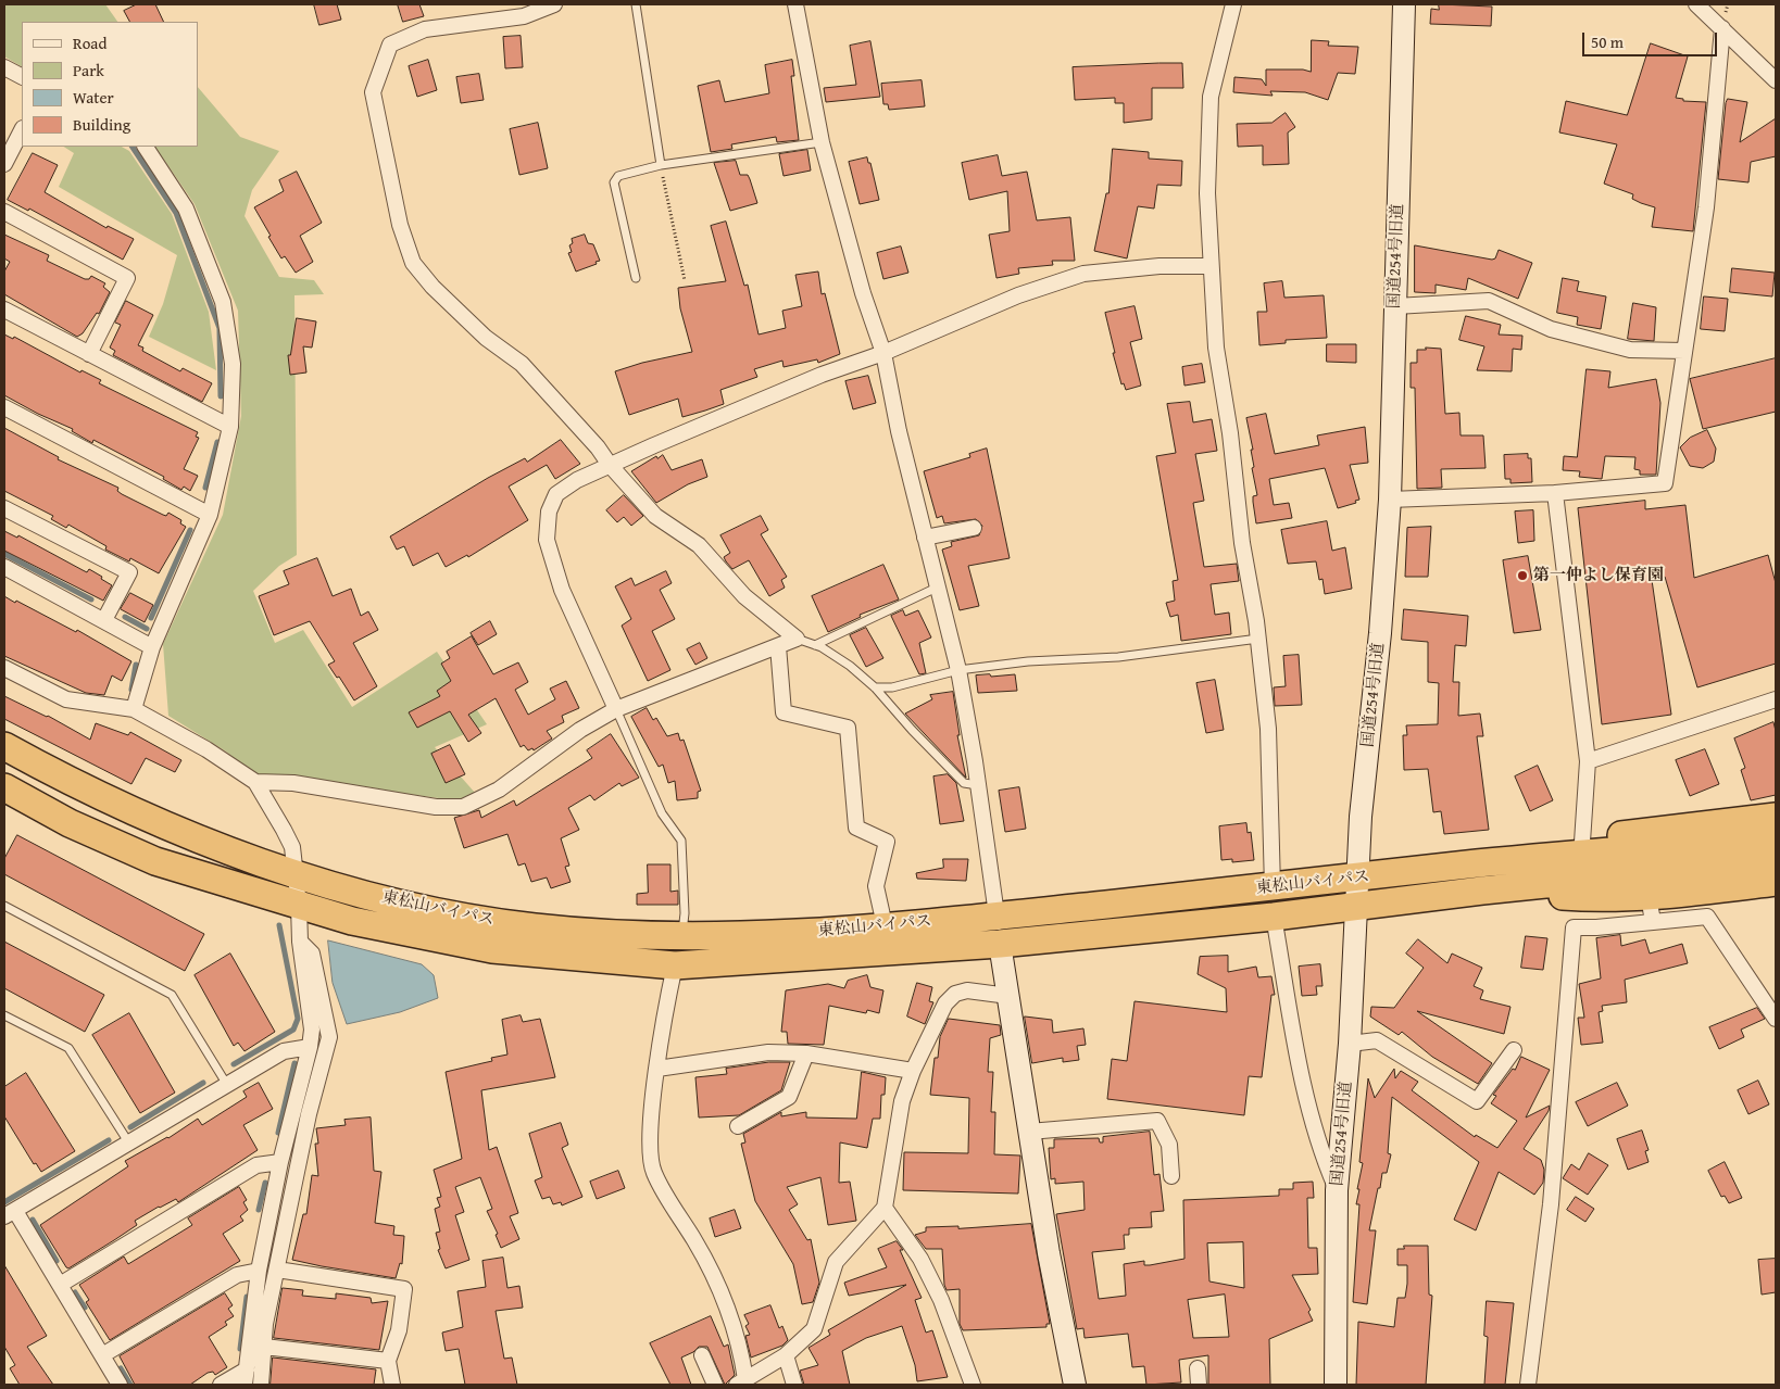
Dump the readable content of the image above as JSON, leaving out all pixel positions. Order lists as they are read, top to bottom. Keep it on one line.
{"streets":{"highway":["東松山バイパス"],"street":["国道254号旧道"]},"crossings":[["国道254号旧道","東松山バイパス"]],"places":["第一仲よし保育園"],"legend":["Road","Park","Water","Building"],"scale_bar":"50 m"}
